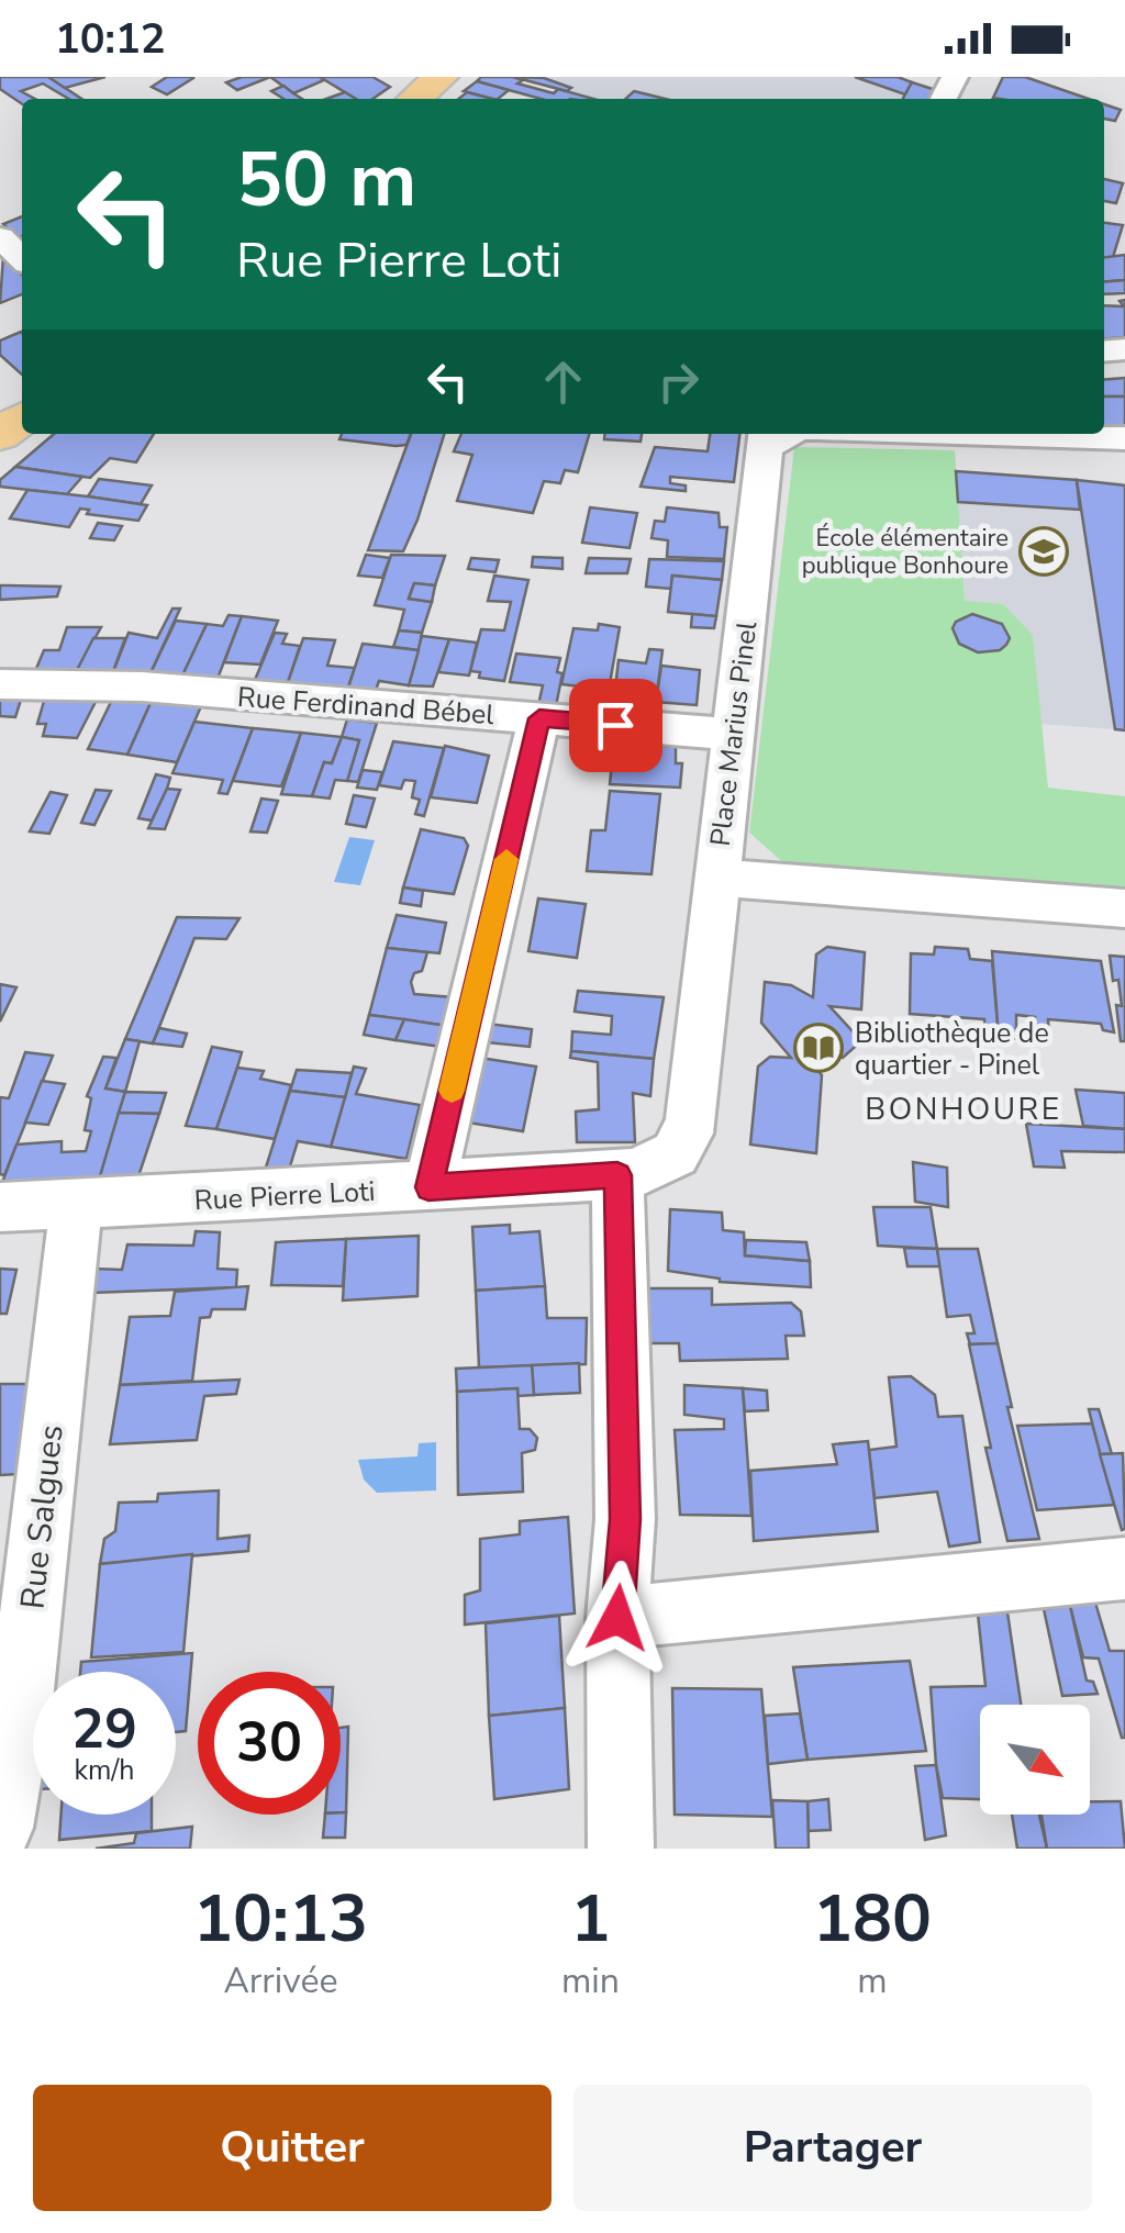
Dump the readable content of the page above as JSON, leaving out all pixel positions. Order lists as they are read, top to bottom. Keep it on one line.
{"streets":{"street":["Rue Ferdinand Bébel","Place Marius Pinel","Rue Pierre Loti","Rue Salgues"]},"crossings":[["Rue Ferdinand Bébel","Place Marius Pinel"],["Place Marius Pinel","Rue Pierre Loti"],["Rue Pierre Loti","Rue Salgues"]],"districts":["BONHOURE"],"places":{"school or university":["École élémentaire publique Bonhoure"],"library":["Bibliothèque de quartier - Pinel"]},"north":"bottom right","page":{"status":"10:12","turn":["50 m","Rue Pierre Loti"],"speed":"29 km/h","limit":"30","eta":["10:13","Arrivée","1","min","180","m"],"buttons":["Quitter","Partager"]}}
